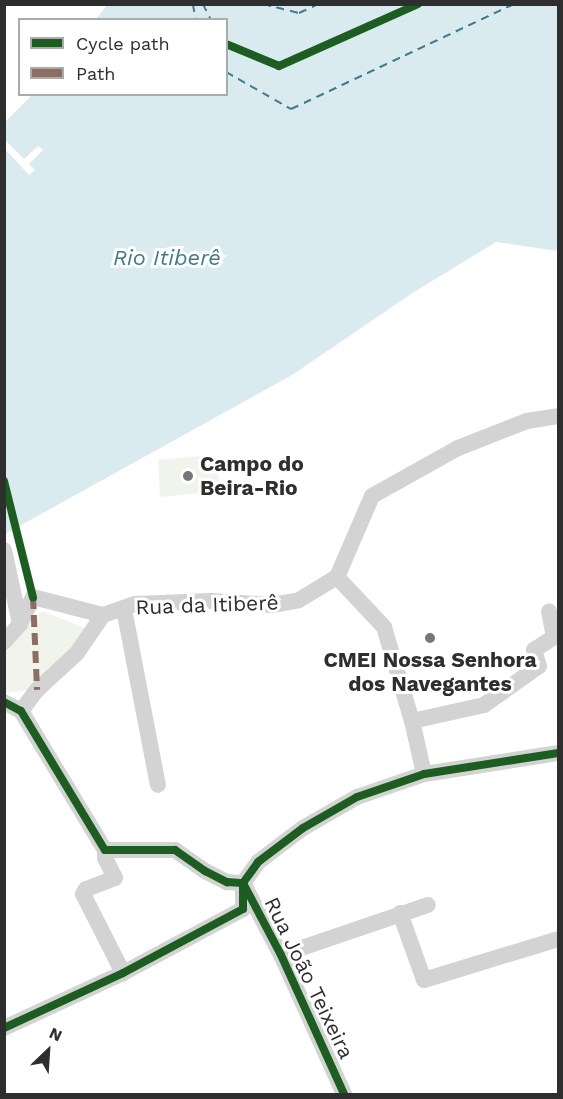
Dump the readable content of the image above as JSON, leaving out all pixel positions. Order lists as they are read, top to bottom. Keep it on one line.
{"streets":{"street":["Rua da Itiberê","Rua João Teixeira"]},"water":["Rio Itiberê"],"places":["Campo do Beira-Rio","CMEI Nossa Senhora dos Navegantes"],"legend":["Cycle path","Path"],"north":"top right"}
